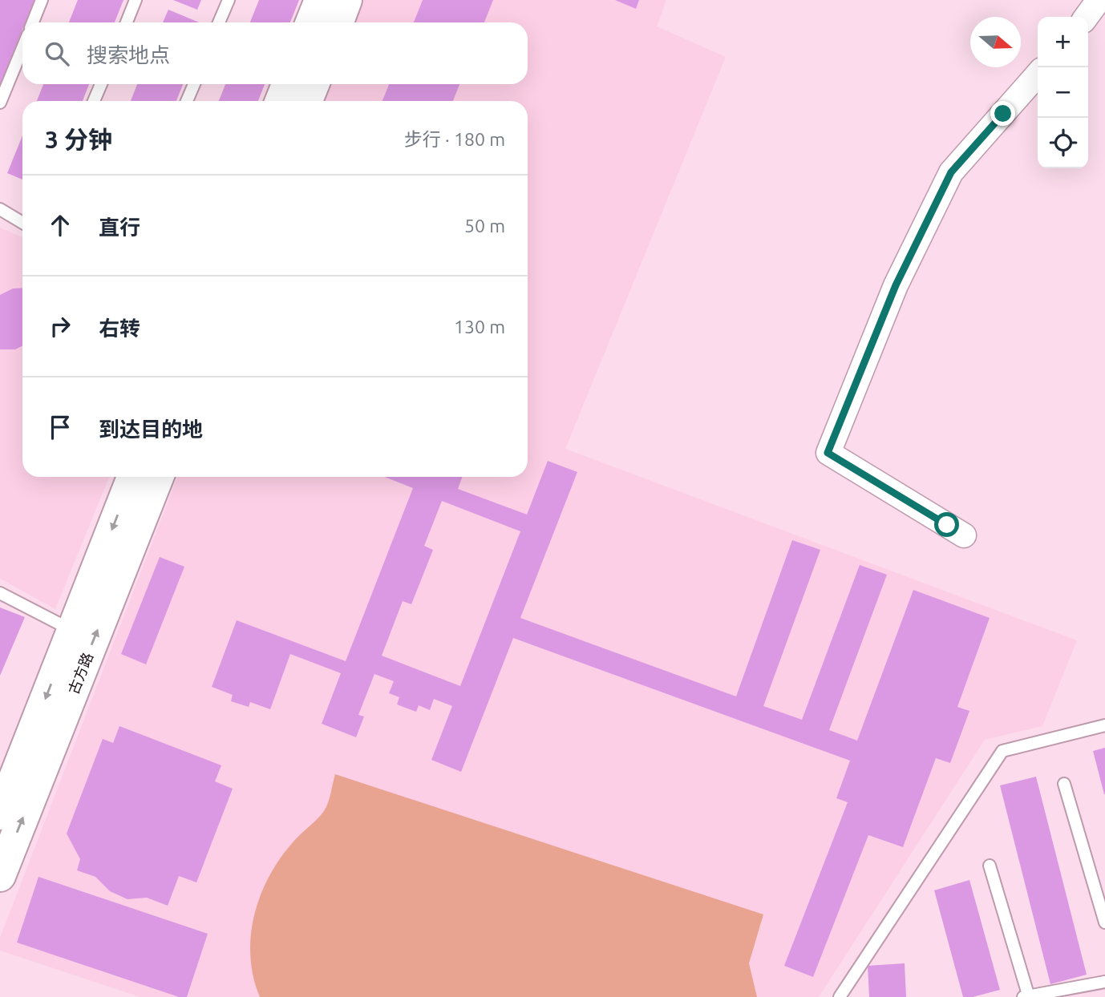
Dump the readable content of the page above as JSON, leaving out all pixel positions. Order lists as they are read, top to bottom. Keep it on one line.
{"streets":{"street":["古方路"]},"north":"right","page":{"map_buttons":["+","−"],"search":"搜索地点","heading":["3 分钟","步行 · 180 m"],"list":[["直行","50 m"],["右转","130 m"],"到达目的地"]}}
